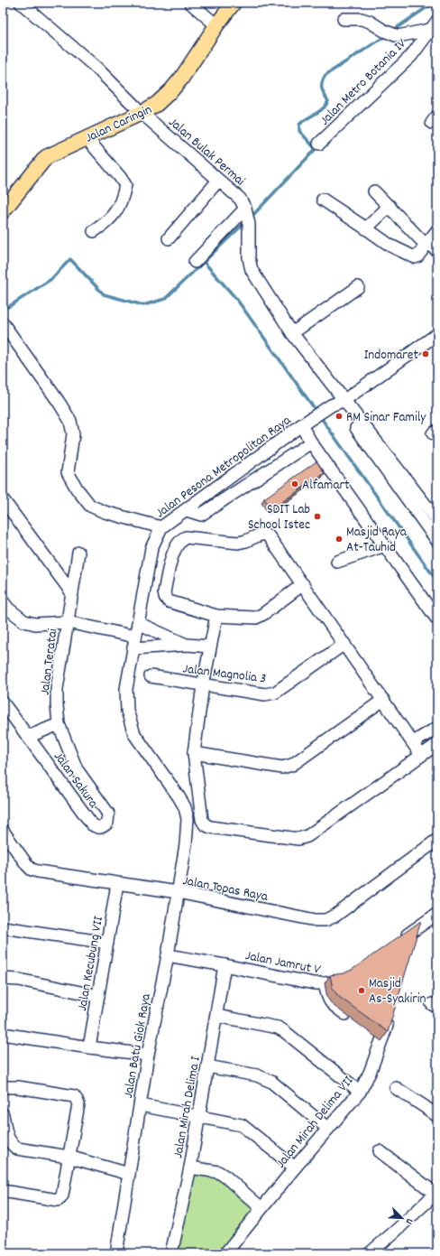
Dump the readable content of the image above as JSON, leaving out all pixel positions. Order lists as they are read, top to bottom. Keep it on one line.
{"streets":{"main road":["Jalan Caringin"],"street":["Jalan Metro Botania IV","Jalan Bulak Permai","Jalan Pesona Metropolitan Raya","Jalan Teratai","Jalan Magnolia 3","Jalan Sakura","Jalan Topas Raya","Jalan Jamrut V","Jalan Kecubung VII","Jalan Batu Giok Raya","Jalan Mirah Delima I","Jalan Mirah Delima VII"]},"crossings":[["Jalan Caringin","Jalan Bulak Permai"],["Jalan Pesona Metropolitan Raya","Jalan Batu Giok Raya"],["Jalan Teratai","Jalan Sakura"],["Jalan Topas Raya","Jalan Kecubung VII"],["Jalan Topas Raya","Jalan Batu Giok Raya"],["Jalan Jamrut V","Jalan Batu Giok Raya"],["Jalan Jamrut V","Jalan Mirah Delima I"]],"places":["Indomaret","RM Sinar Family","Alfamart","SDIT Lab School Istec","Masjid Raya At-Tauhid","Masjid As-Syakirin"],"north":"bottom right"}
